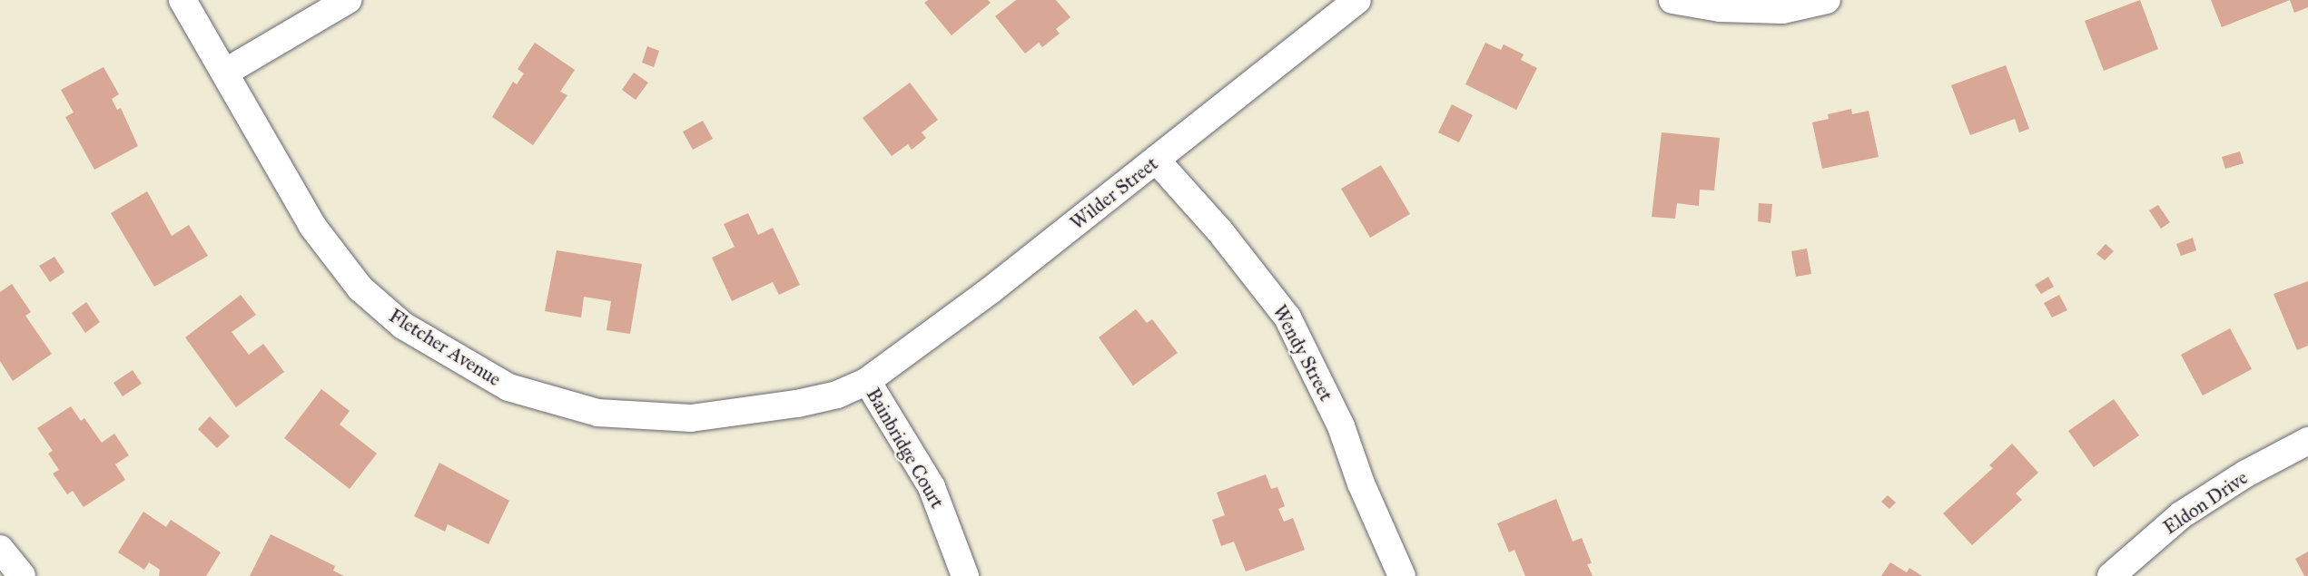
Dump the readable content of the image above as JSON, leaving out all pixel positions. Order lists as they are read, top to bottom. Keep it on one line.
{"streets":{"street":["Wilder Street","Fletcher Avenue","Wendy Street","Bainbridge Court","Eldon Drive"]},"crossings":[["Wilder Street","Fletcher Avenue"],["Wilder Street","Wendy Street"],["Wilder Street","Bainbridge Court"],["Fletcher Avenue","Bainbridge Court"]]}
